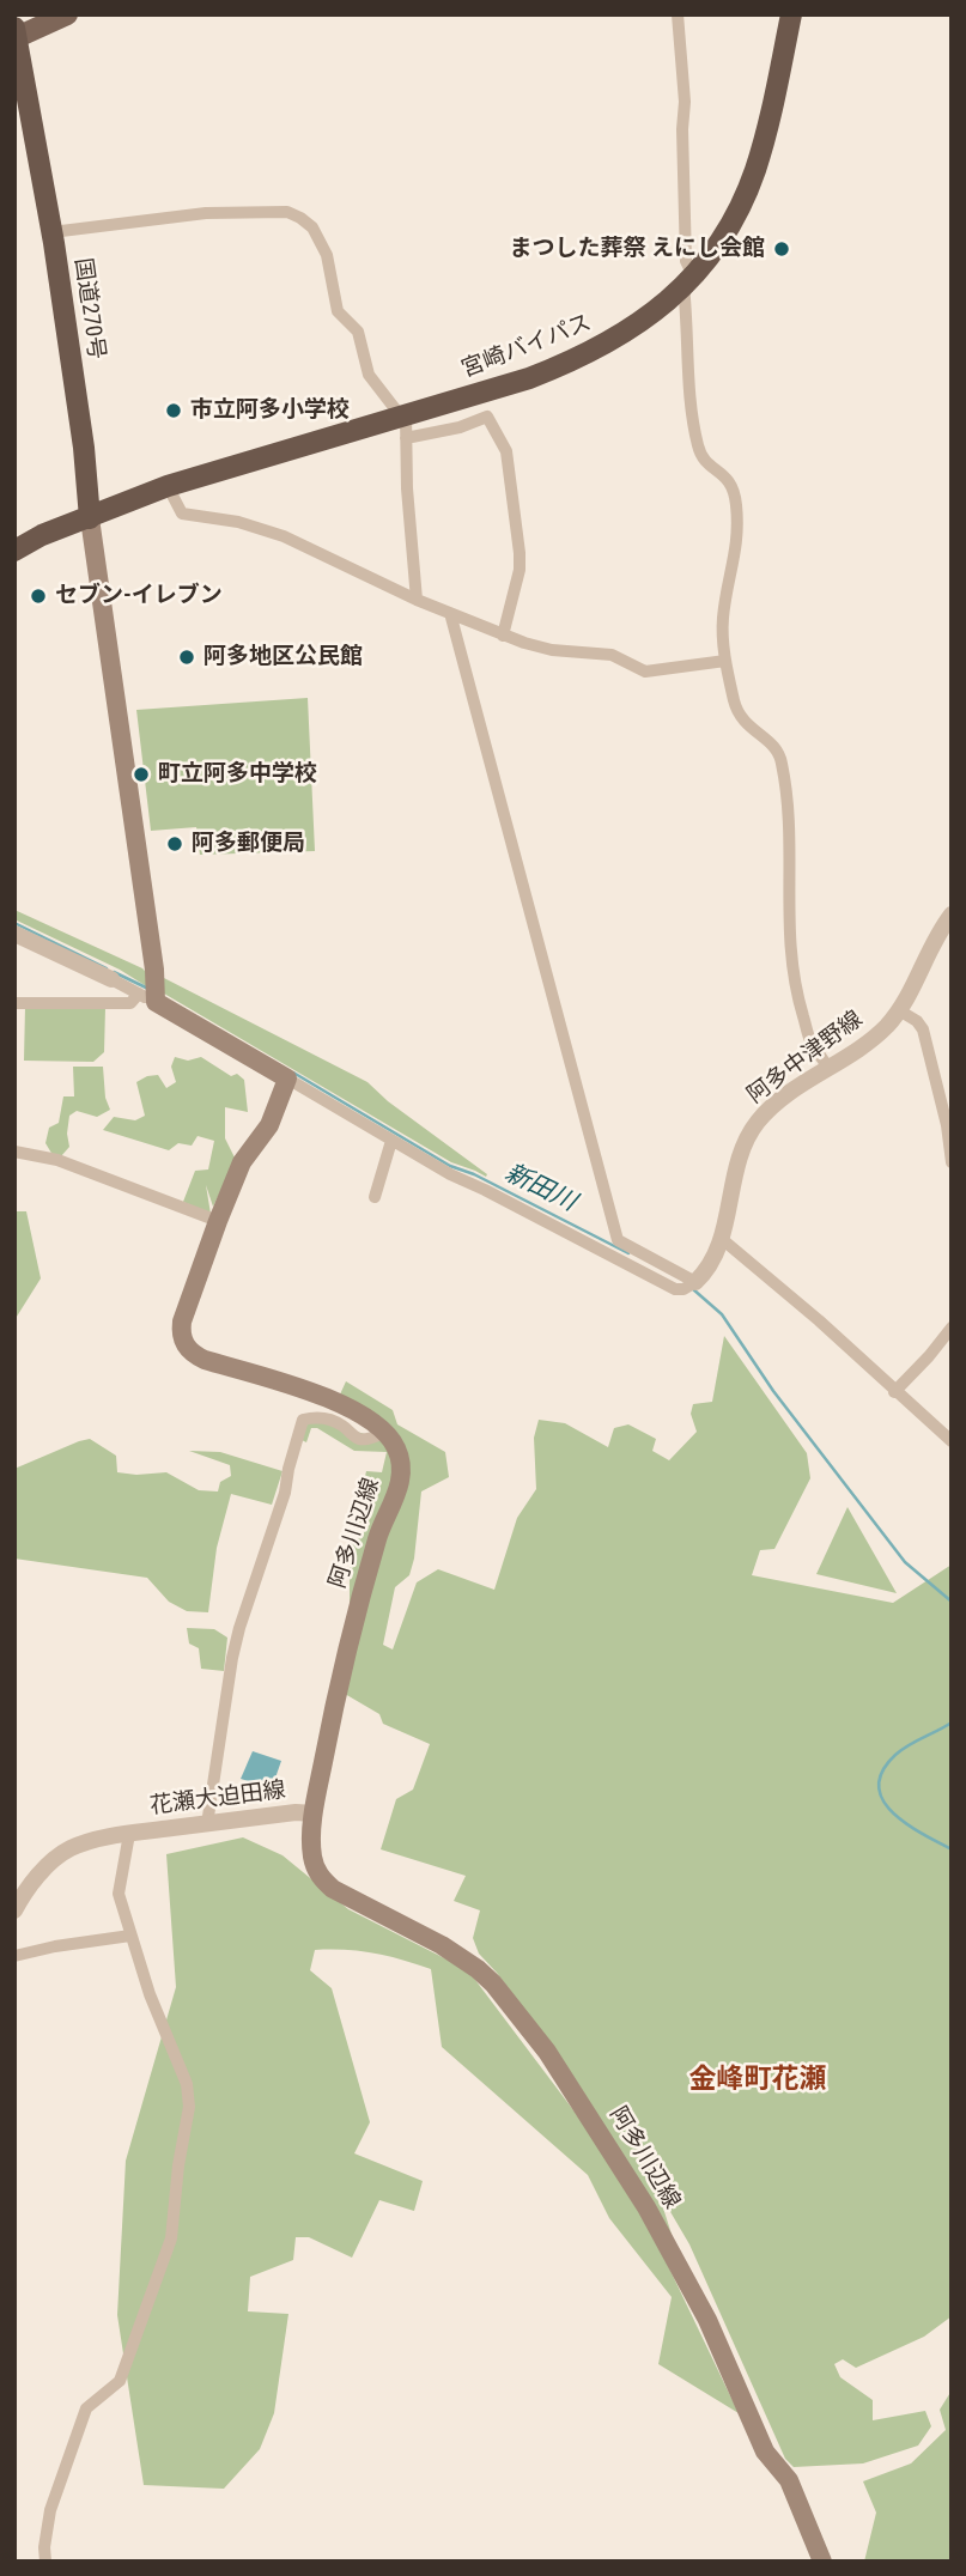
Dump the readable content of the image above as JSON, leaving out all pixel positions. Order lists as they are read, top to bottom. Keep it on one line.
{"streets":{"highway":["国道270号","宮崎バイパス"],"main road":["阿多川辺線"],"street":["阿多中津野線","花瀬大迫田線"]},"crossings":[["国道270号","宮崎バイパス"],["阿多川辺線","花瀬大迫田線"]],"districts":["金峰町花瀬"],"water":["新田川"],"places":["まつした葬祭 えにし会館","市立阿多小学校","セブン-イレブン","阿多地区公民館","町立阿多中学校","阿多郵便局"]}
